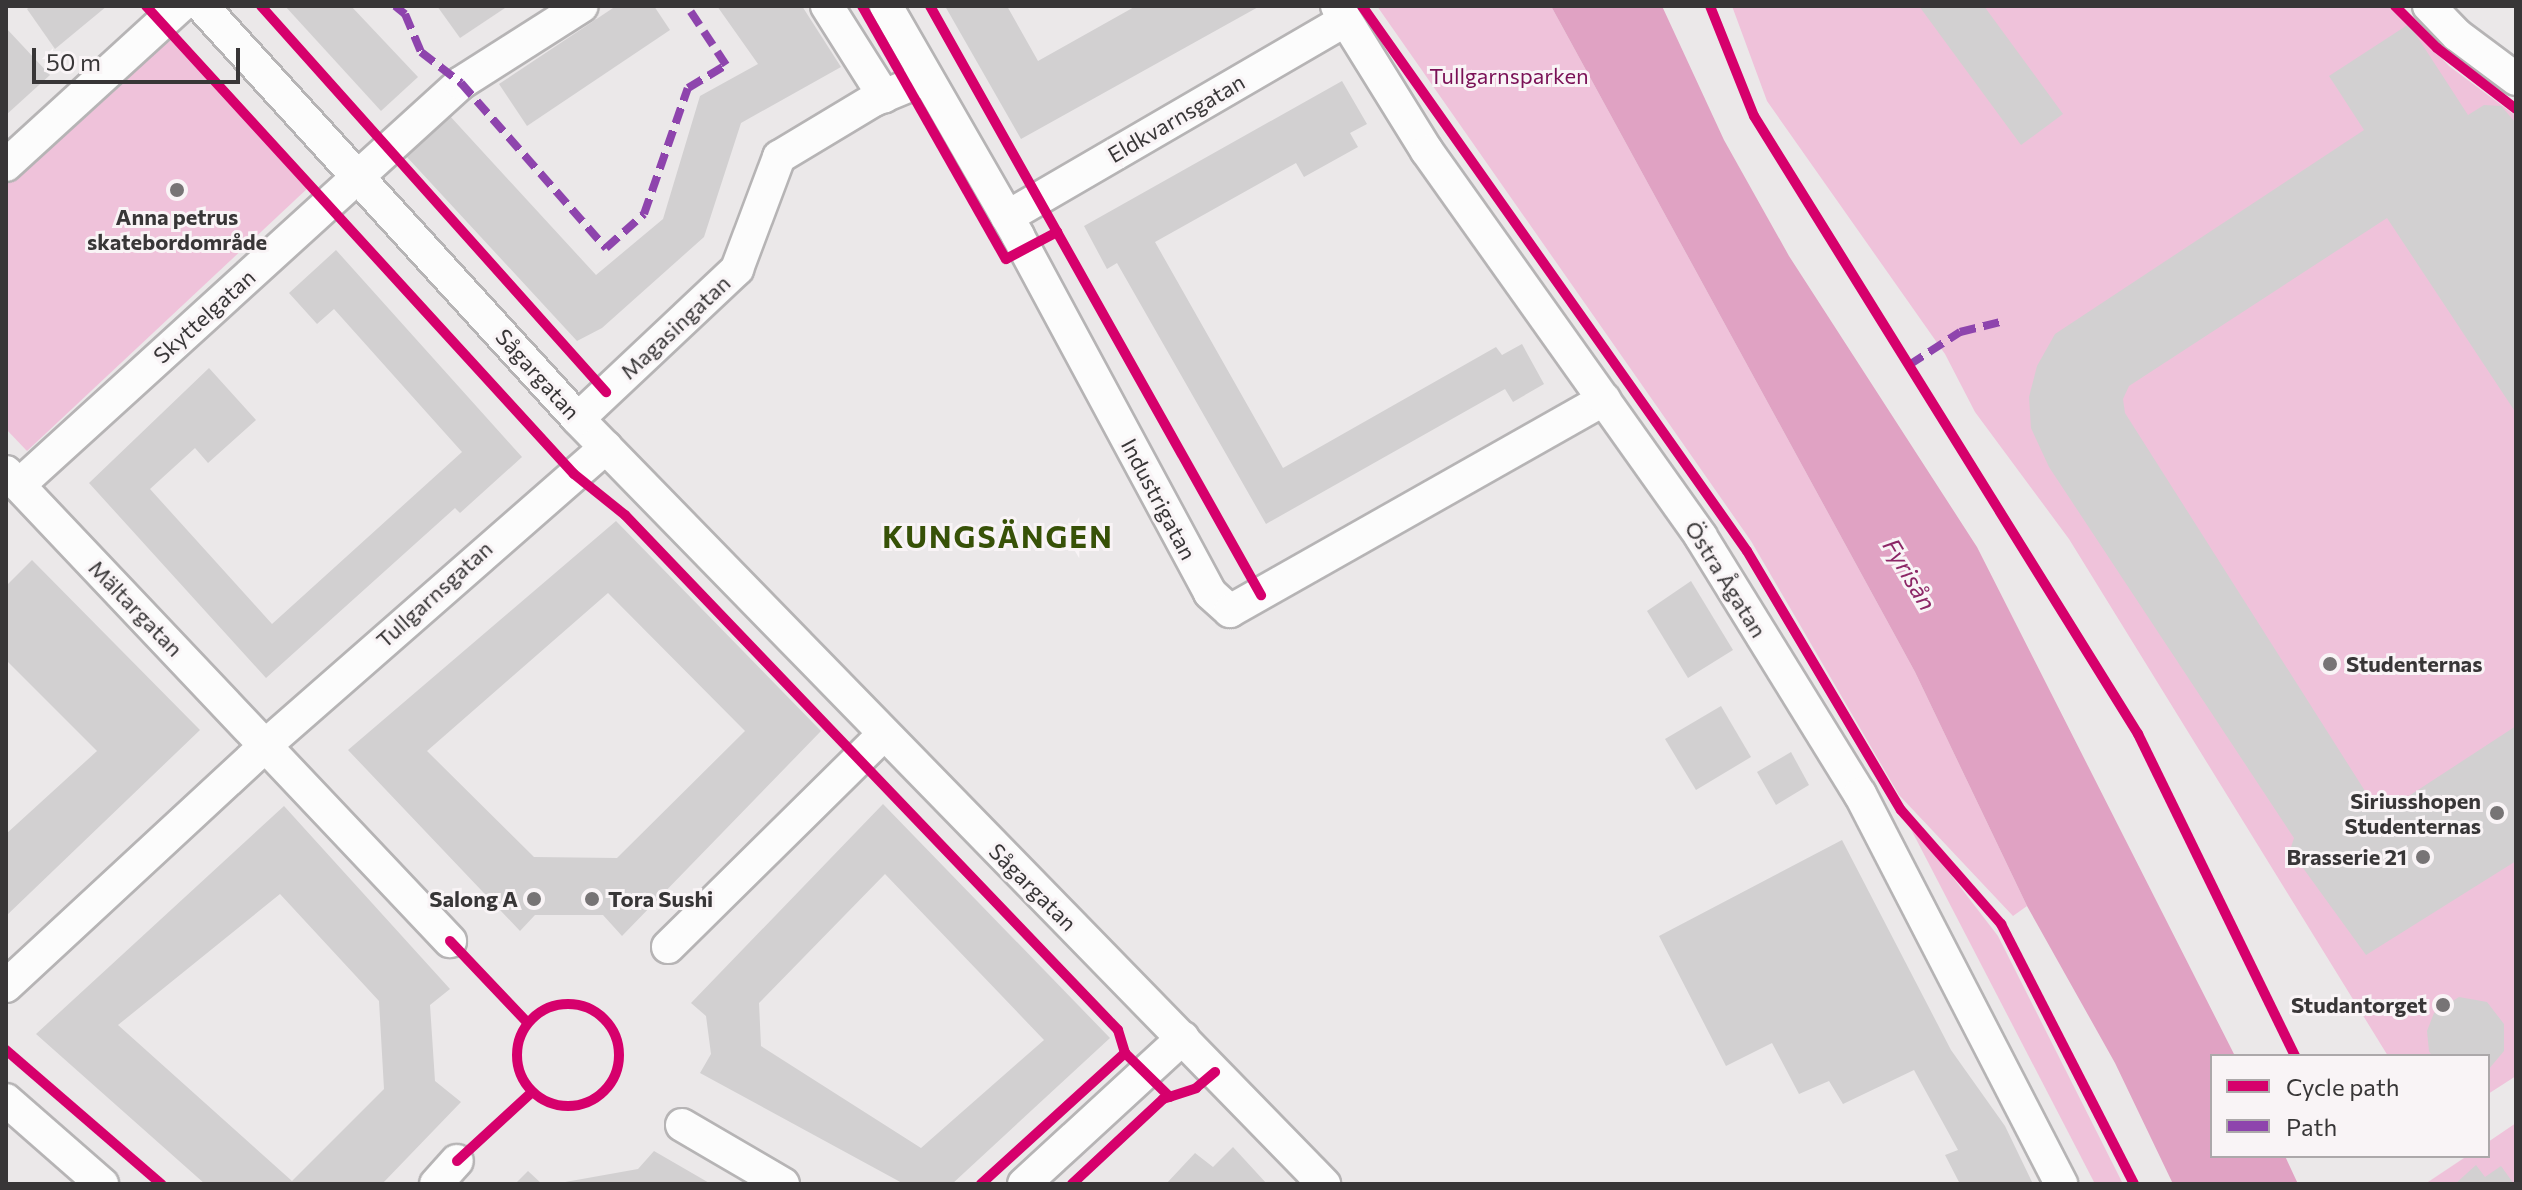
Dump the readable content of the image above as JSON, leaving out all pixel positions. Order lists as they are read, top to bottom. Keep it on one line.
{"streets":{"street":["Eldkvarnsgatan","Skyttelgatan","Magasingatan","Sågargatan","Industrigatan","Östra Ågatan","Tullgarnsgatan","Mältargatan"]},"crossings":[["Eldkvarnsgatan","Industrigatan"],["Eldkvarnsgatan","Östra Ågatan"],["Skyttelgatan","Sågargatan"],["Skyttelgatan","Mältargatan"],["Magasingatan","Sågargatan"],["Magasingatan","Industrigatan"],["Sågargatan","Tullgarnsgatan"],["Industrigatan","Östra Ågatan"],["Tullgarnsgatan","Mältargatan"]],"districts":["KUNGSÄNGEN"],"water":["Fyrisån"],"parks":["Tullgarnsparken"],"places":["Anna petrus skatebordområde","Studenternas","Siriusshopen Studenternas","Brasserie 21","Salong A","Tora Sushi","Studantorget"],"legend":["Cycle path","Path"],"scale_bar":"50 m"}
